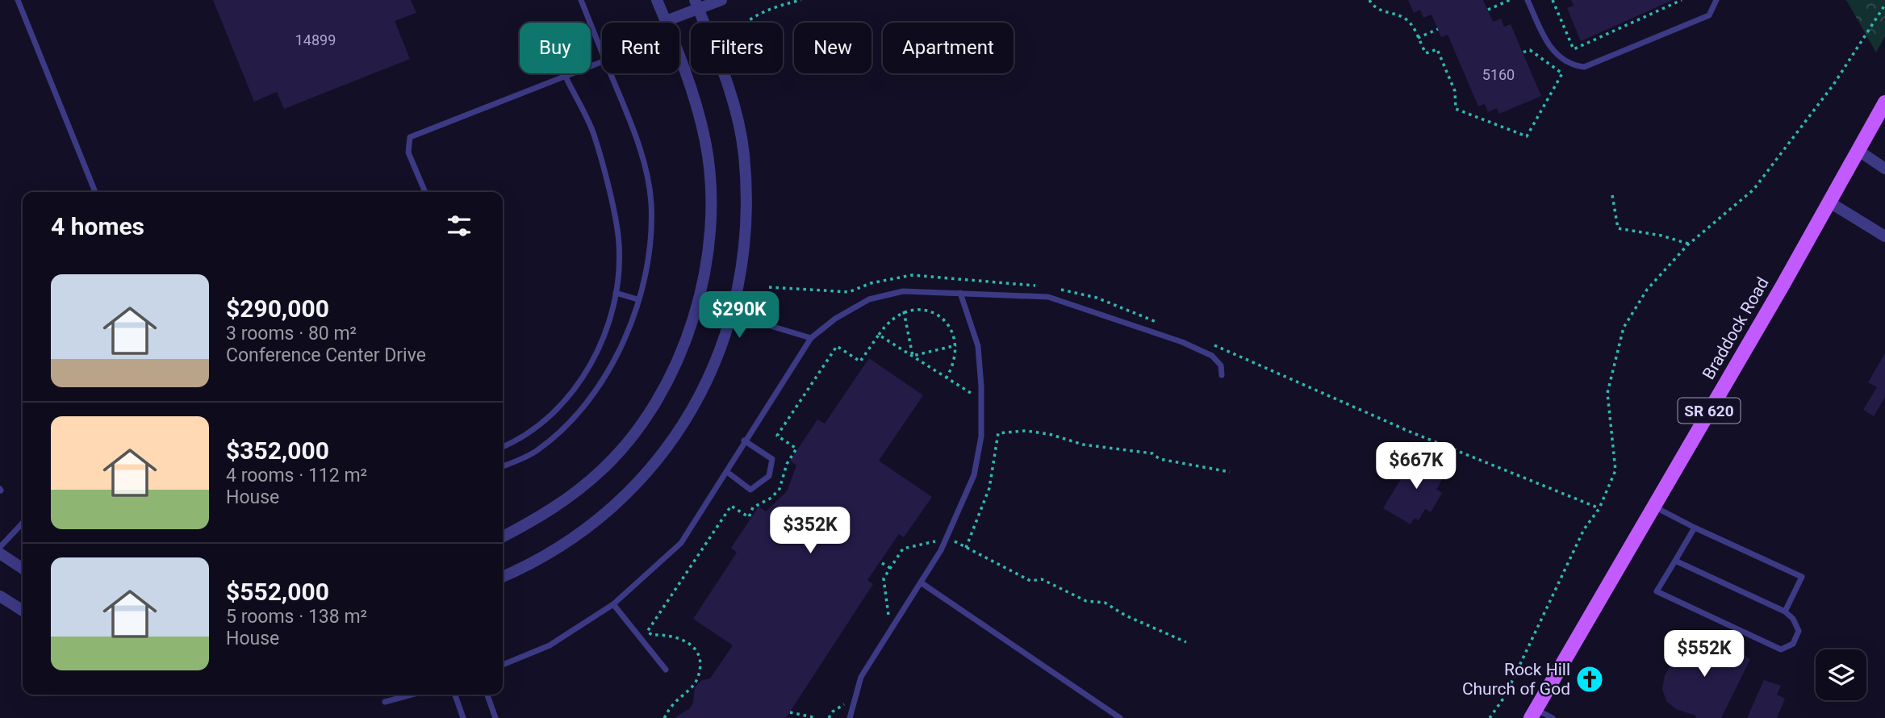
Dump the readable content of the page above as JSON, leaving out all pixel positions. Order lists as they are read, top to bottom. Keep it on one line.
{"streets":{"main road":["Braddock Road","SR 620"]},"places":{"church":["Rock Hill Church of God"]},"house_numbers":["14899","5160"],"page":{"chip":["Buy","Rent","Filters","New","Apartment"],"heading":"4 homes","list":[{"name":"$290,000","note":"3 rooms · 80 m² · Conference Center Drive"},{"name":"$352,000","note":"4 rooms · 112 m² · House"},{"name":"$552,000","note":"5 rooms · 138 m² · House"}],"price":["$290K","$667K","$352K","$552K"]}}
